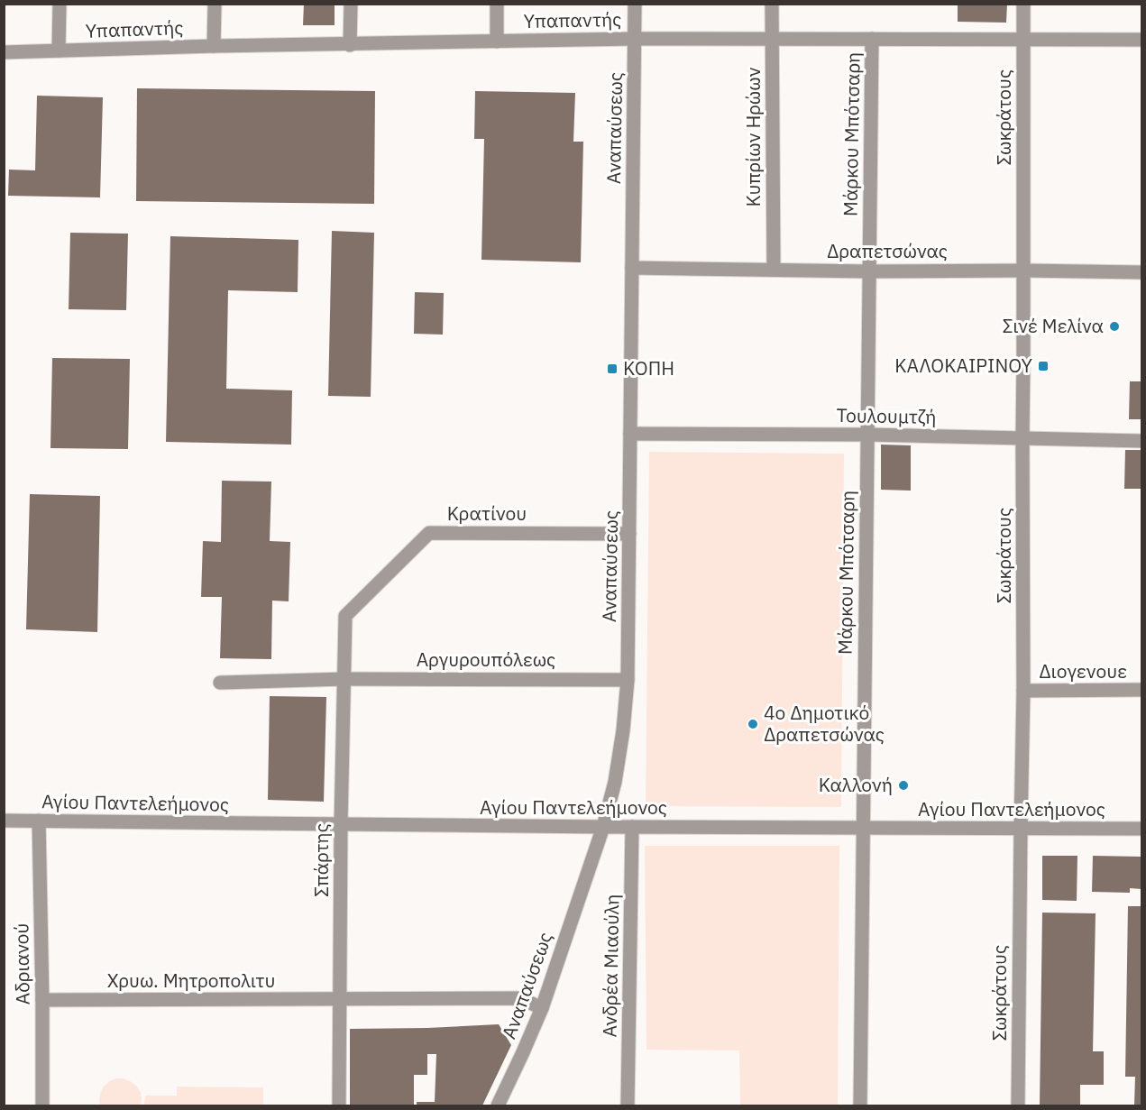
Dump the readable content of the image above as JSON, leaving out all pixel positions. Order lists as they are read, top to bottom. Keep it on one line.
{"streets":{"street":["Υπαπαντής","Σωκράτους","Αναπαύσεως","Μάρκου Μπότσαρη","Κυπρίων Ηρώων","Δραπετσώνας","Τουλουμτζή","Κρατίνου","Αργυρουπόλεως","Διογενουε","Αγίου Παντελεήμονος","Σπάρτης","Αδριανού","Ανδρέα Μιαούλη","Χρυω. Μητροπολιτυ"]},"crossings":[["Υπαπαντής","Σωκράτους"],["Υπαπαντής","Αναπαύσεως"],["Υπαπαντής","Μάρκου Μπότσαρη"],["Υπαπαντής","Κυπρίων Ηρώων"],["Σωκράτους","Δραπετσώνας"],["Σωκράτους","Τουλουμτζή"],["Σωκράτους","Διογενουε"],["Σωκράτους","Αγίου Παντελεήμονος"],["Αναπαύσεως","Δραπετσώνας"],["Αναπαύσεως","Τουλουμτζή"],["Αναπαύσεως","Κρατίνου"],["Αναπαύσεως","Αργυρουπόλεως"],["Αναπαύσεως","Αγίου Παντελεήμονος"],["Αναπαύσεως","Χρυω. Μητροπολιτυ"],["Μάρκου Μπότσαρη","Δραπετσώνας"],["Μάρκου Μπότσαρη","Τουλουμτζή"],["Μάρκου Μπότσαρη","Αγίου Παντελεήμονος"],["Κυπρίων Ηρώων","Δραπετσώνας"],["Κρατίνου","Σπάρτης"],["Αργυρουπόλεως","Σπάρτης"],["Αγίου Παντελεήμονος","Σπάρτης"],["Αγίου Παντελεήμονος","Αδριανού"],["Αγίου Παντελεήμονος","Ανδρέα Μιαούλη"],["Σπάρτης","Χρυω. Μητροπολιτυ"],["Αδριανού","Χρυω. Μητροπολιτυ"]],"places":{"other":["Σινέ Μελίνα","4ο Δημοτικό Δραπετσώνας","Καλλονή"],"transit":["ΚΑΛΟΚΑΙΡΙΝΟΥ","ΚΟΠΗ"]}}
